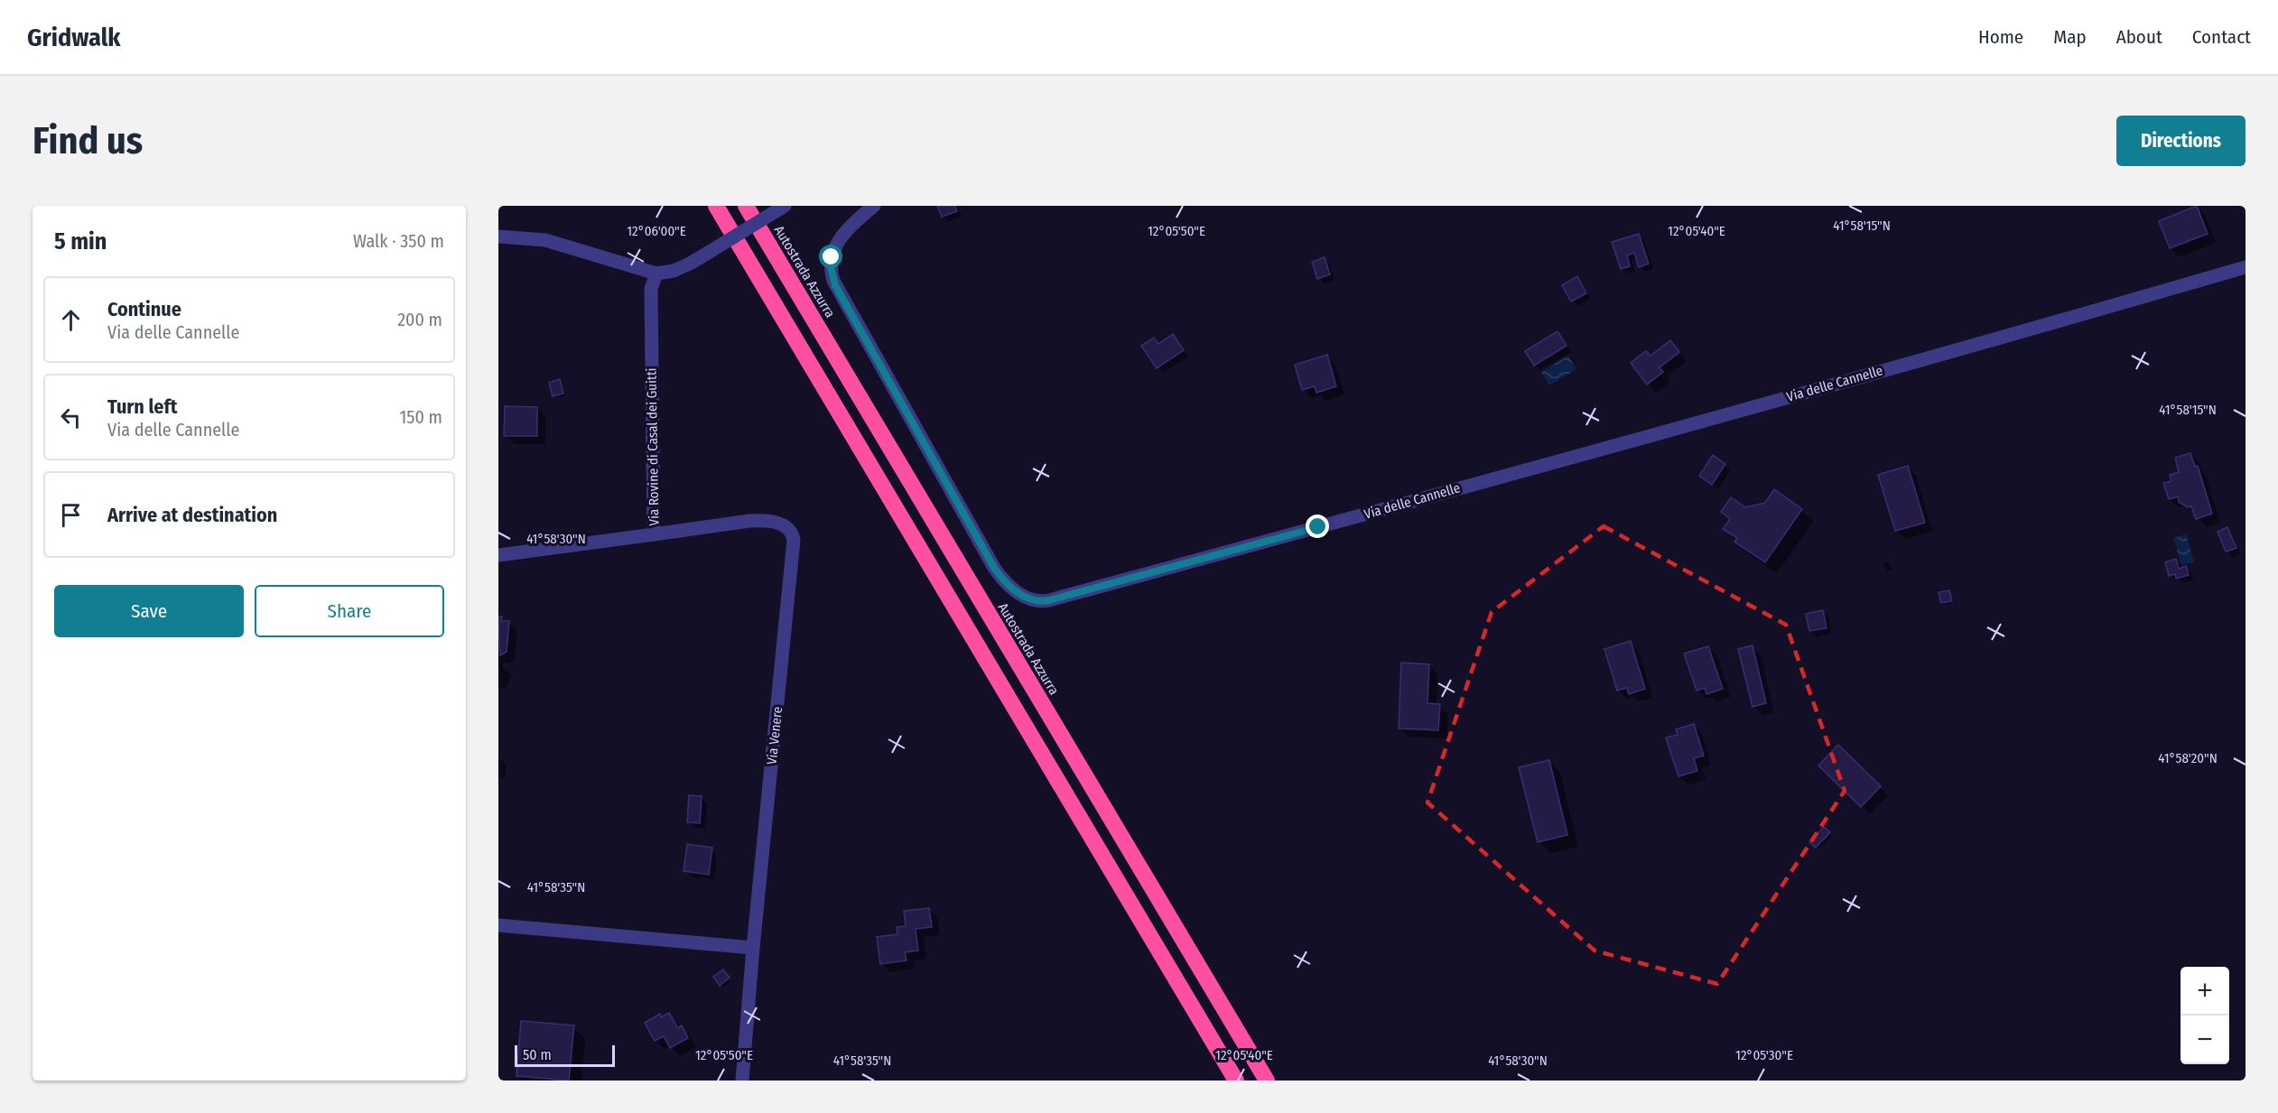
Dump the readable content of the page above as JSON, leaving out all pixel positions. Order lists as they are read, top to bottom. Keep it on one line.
{"streets":{"highway":["Autostrada Azzurra"],"street":["Via delle Cannelle","Via Rovine di Casal dei Guitti","Via Venere"]},"crossings":[["Via Rovine di Casal dei Guitti","Via Venere"]],"scale_bar":"50 m","page":{"header":"Gridwalk","nav":["Home","Map","About","Contact"],"buttons":["Directions",["Save","Share"]],"title":"Find us","heading":["5 min","Walk · 350 m"],"list":[["Continue","Via delle Cannelle","200 m"],["Turn left","Via delle Cannelle","150 m"],"Arrive at destination"],"map_buttons":["+","−"],"scale":"50 m"},"coordinates":["41°58'15\"N","12°06'00\"E","12°05'50\"E","12°05'40\"E","41°58'30\"N","41°58'20\"N","41°58'35\"N","12°05'30\"E"]}
